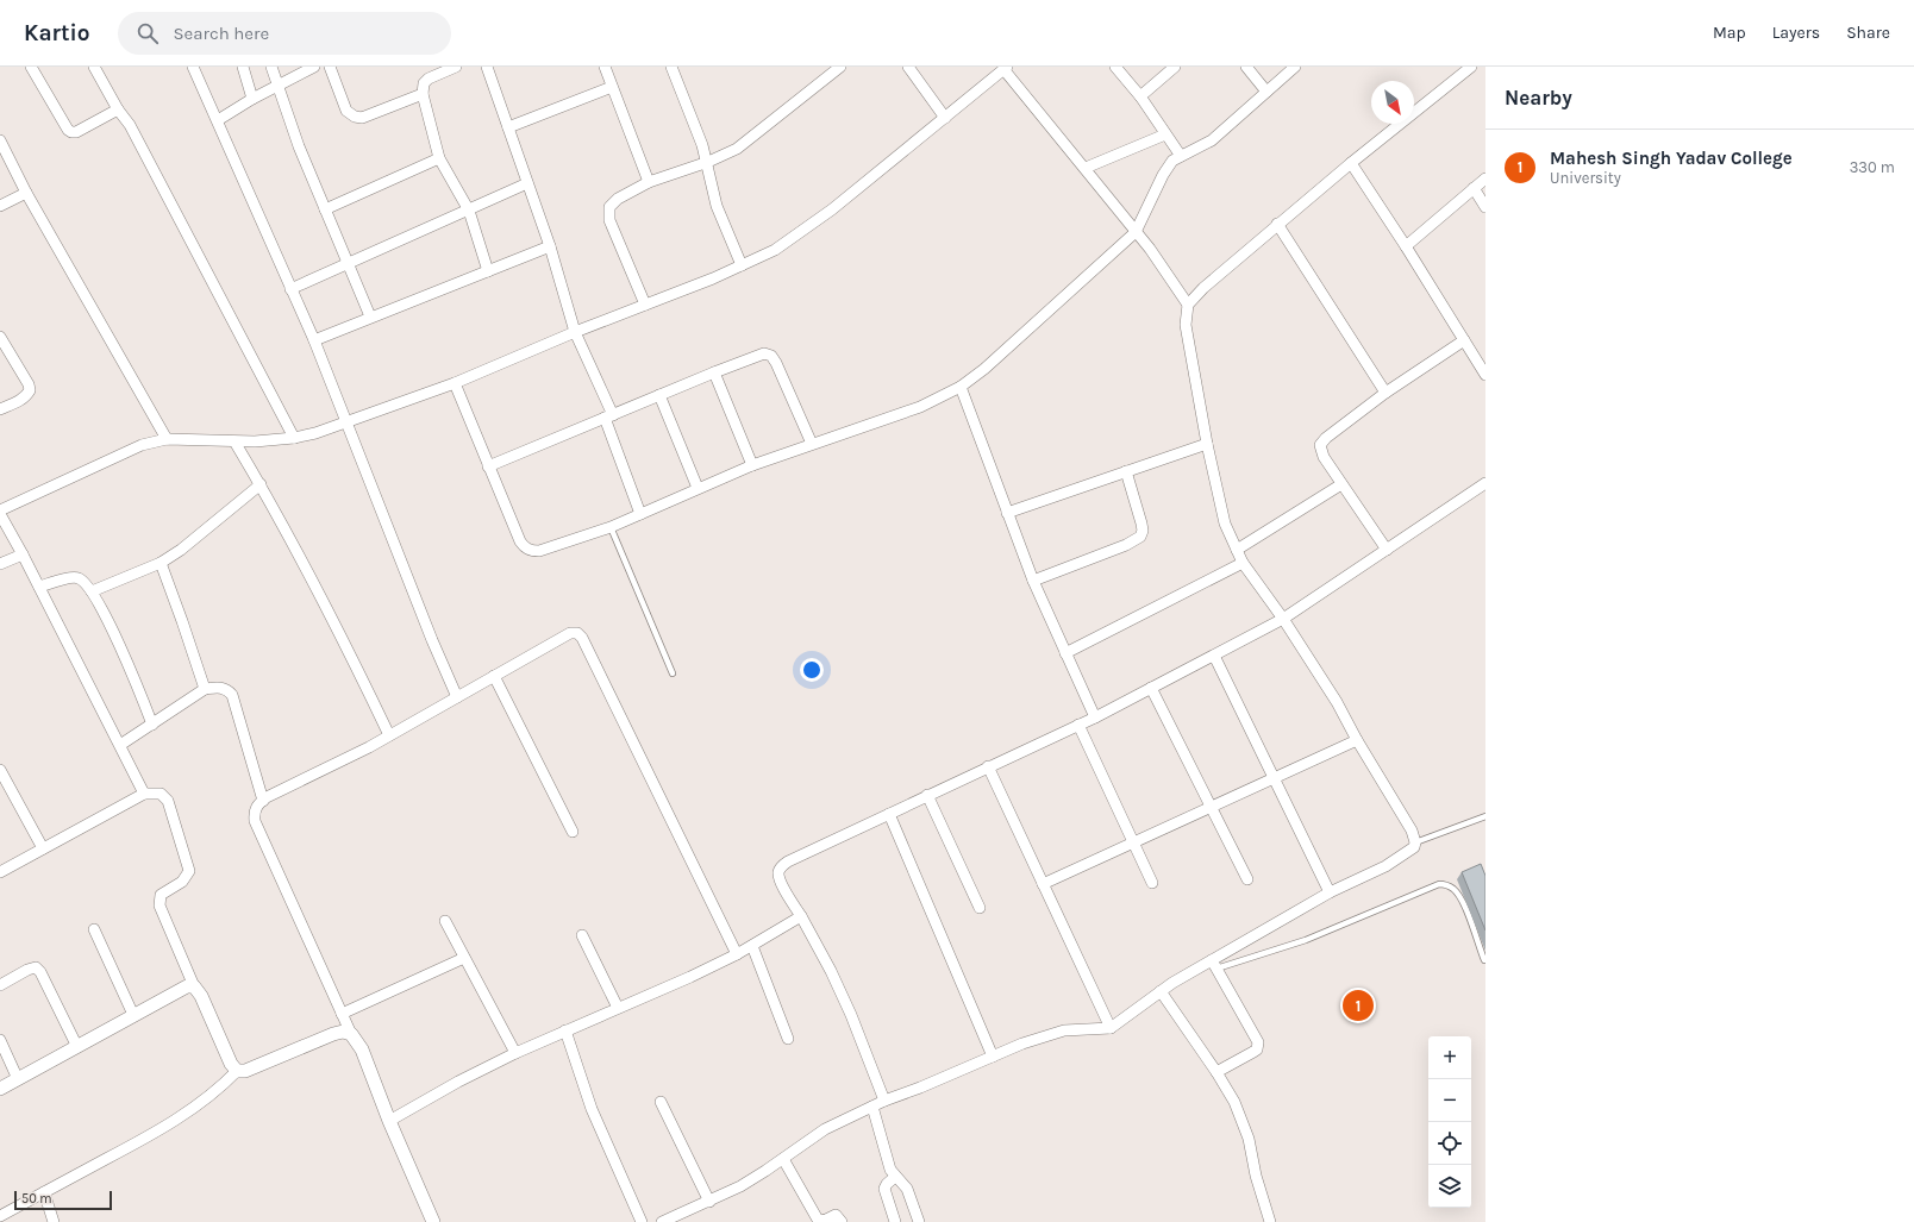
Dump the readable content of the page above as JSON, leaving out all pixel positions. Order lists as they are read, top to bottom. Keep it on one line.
{"scale_bar":"50 m","north":"bottom right","page":{"header":"Kartio","search":"Search here","nav":["Map","Layers","Share"],"heading":"Nearby","list":[{"mark":"1","name":"Mahesh Singh Yadav College","note":"University","value":"330 m"}],"pins":"1","map_buttons":["+","−"],"scale":"50 m"}}
